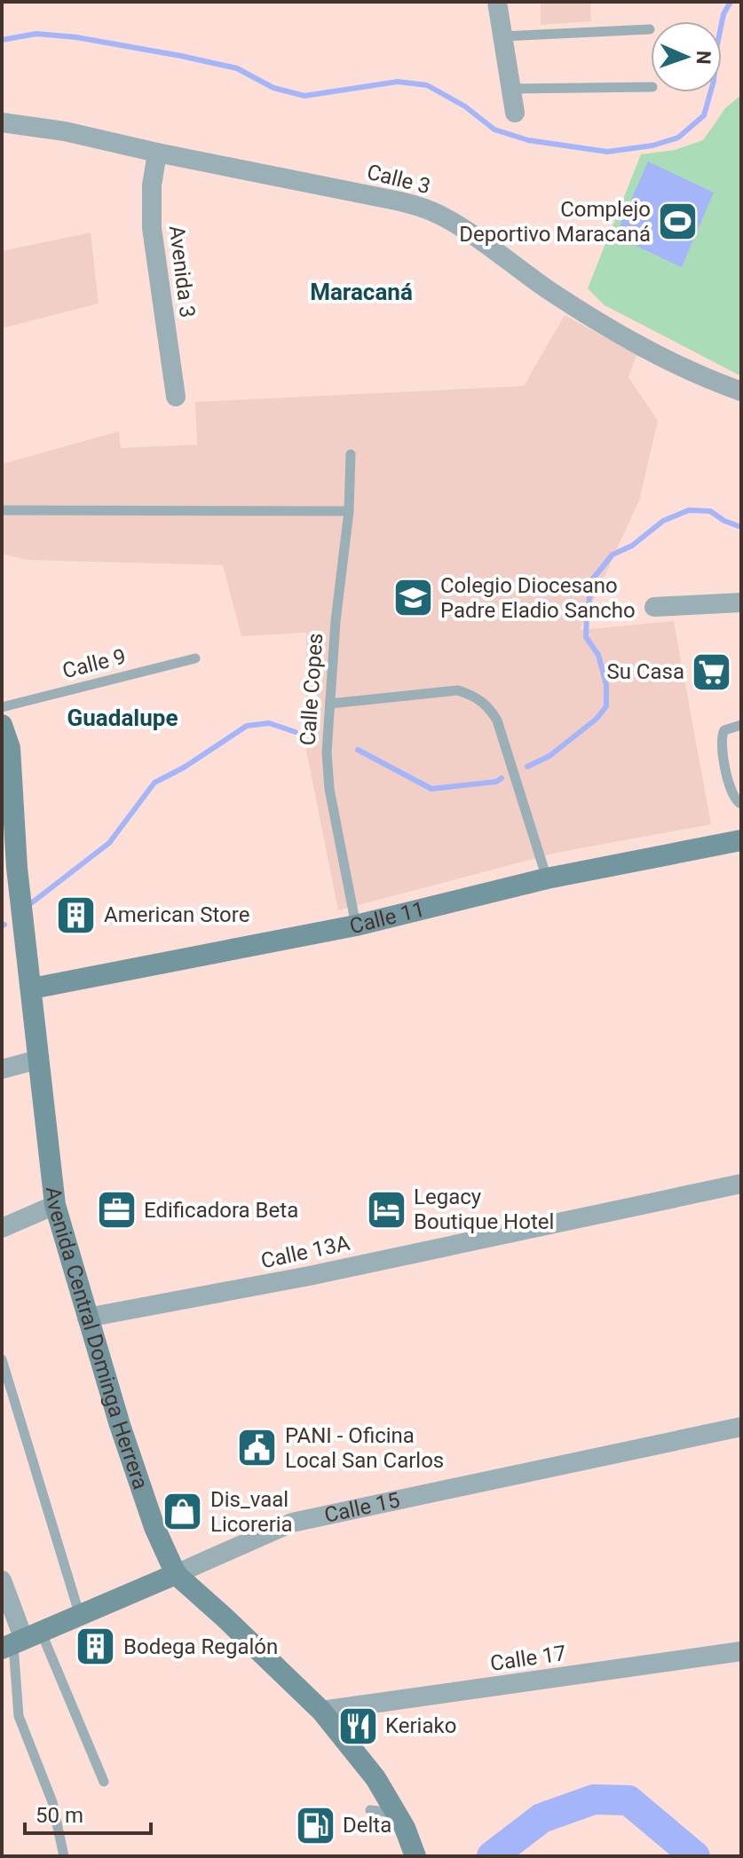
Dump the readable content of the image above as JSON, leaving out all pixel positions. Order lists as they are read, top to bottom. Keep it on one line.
{"streets":{"main road":["Calle 11","Avenida Central Dominga Herrera","Calle 15"],"street":["Calle 3","Avenida 3","Calle 13A","Calle 17"],"lane":["Calle 9","Calle Copes"]},"crossings":[["Calle 3","Avenida 3"],["Calle Copes","Calle 11"],["Calle 11","Avenida Central Dominga Herrera"],["Calle 13A","Avenida Central Dominga Herrera"],["Avenida Central Dominga Herrera","Calle 15"],["Avenida Central Dominga Herrera","Calle 17"]],"districts":["Maracaná","Guadalupe"],"places":{"sports":["Complejo Deportivo Maracaná"],"school or university":["Colegio Diocesano Padre Eladio Sancho"],"supermarket":["Su Casa"],"building":["American Store","Bodega Regalón"],"hotel":["Legacy Boutique Hotel"],"office":["Edificadora Beta"],"public building":["PANI - Oficina Local San Carlos"],"shop":["Dis_vaal Licoreria"],"restaurant":["Keriako"],"fuel station":["Delta"]},"scale_bar":"50 m","north":"right"}
